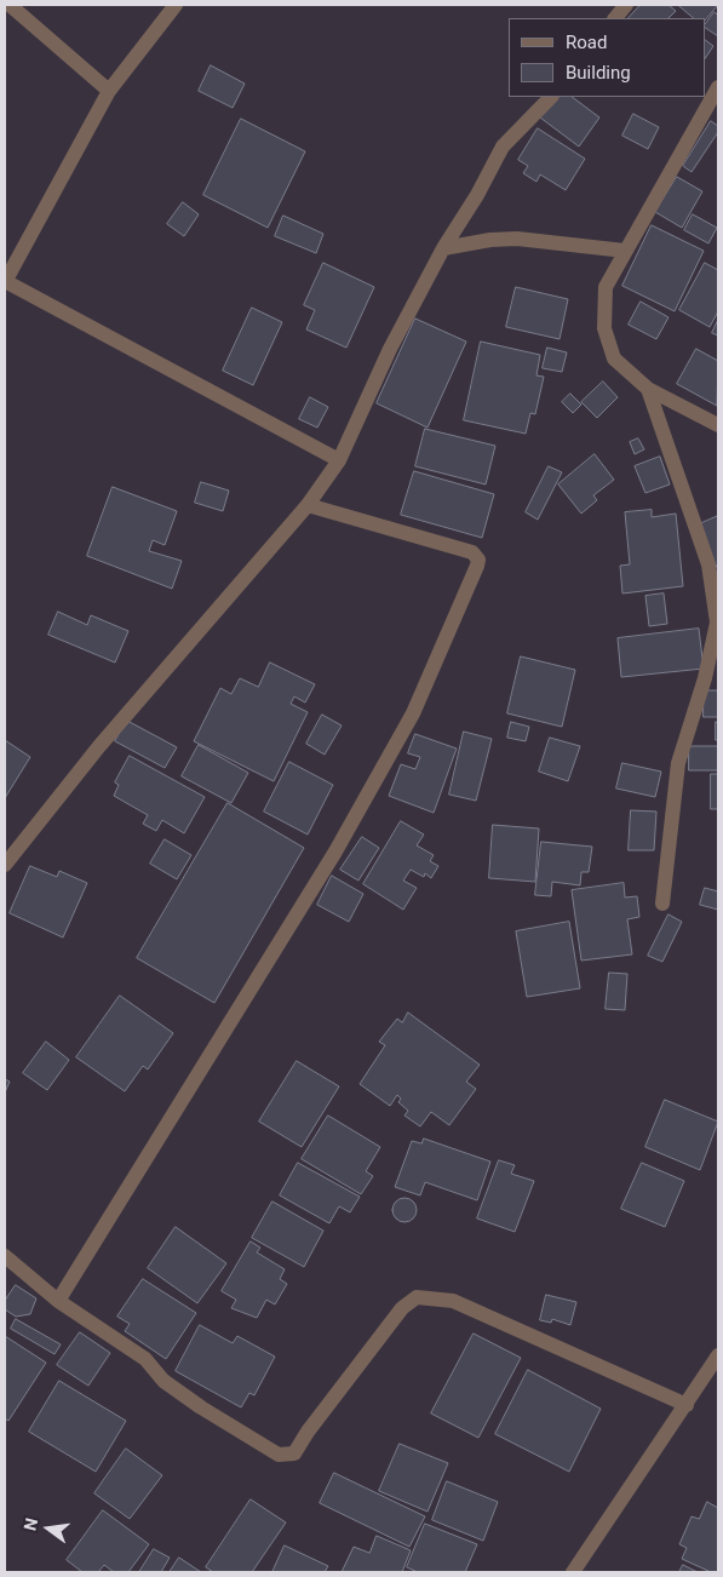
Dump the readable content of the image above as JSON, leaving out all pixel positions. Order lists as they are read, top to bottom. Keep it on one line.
{"legend":["Road","Building"],"north":"left"}
